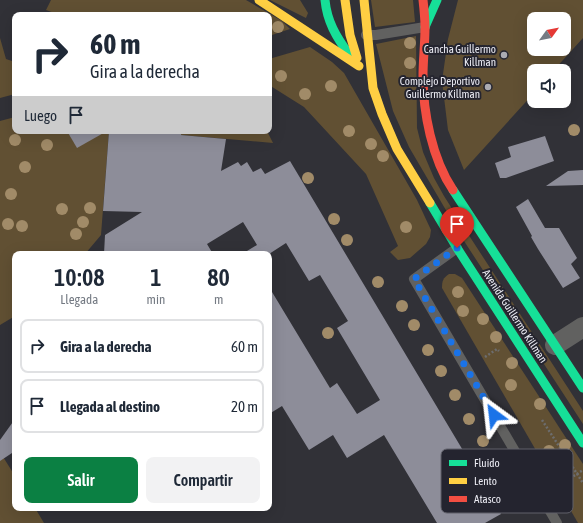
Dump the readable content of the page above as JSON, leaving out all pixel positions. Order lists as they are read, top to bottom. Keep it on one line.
{"streets":{"main road":["Avenida Guillermo Killman"]},"places":["Cancha Guillermo Killman","Complejo Deportivo Guillermo Killman"],"legend":["Fluido","Lento","Atasco"],"north":"top right","page":{"turn":["60 m","Gira a la derecha"],"then":"Luego","eta":["10:08","Llegada","1","min","80","m"],"list":[{"name":"Gira a la derecha","value":"60 m"},{"name":"Llegada al destino","value":"20 m"}],"buttons":["Salir","Compartir"]}}
